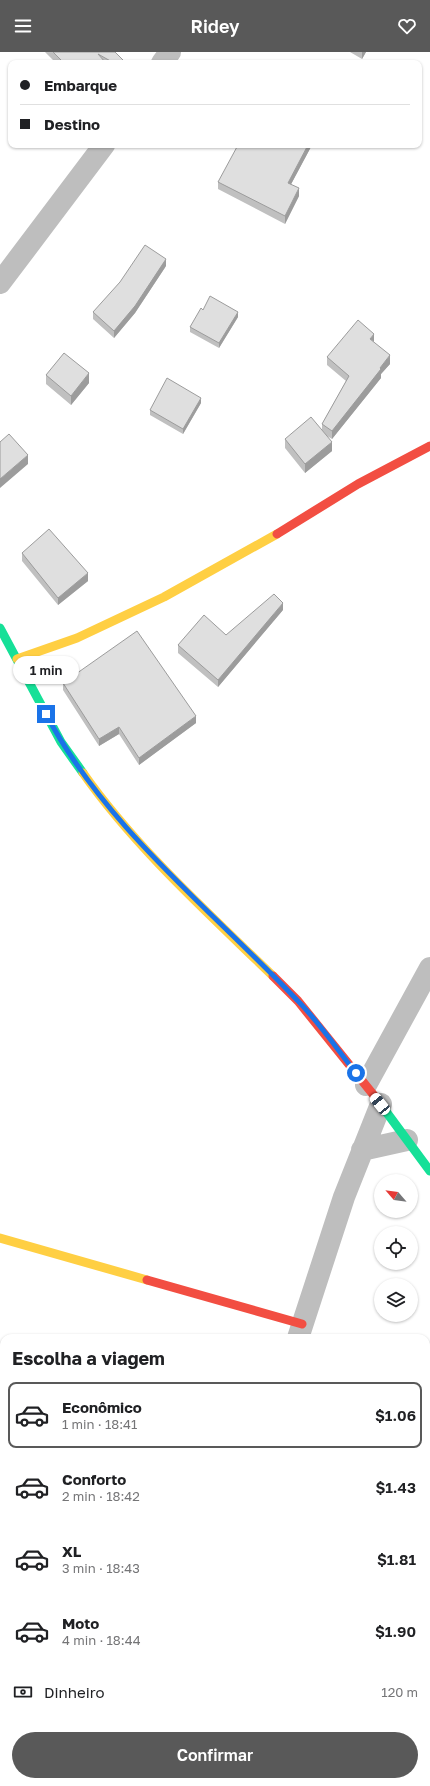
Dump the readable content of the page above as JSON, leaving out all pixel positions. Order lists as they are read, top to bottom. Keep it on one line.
{"north":"top left","page":{"header":"Ridey","banner":["Embarque","Destino"],"bubble":"1 min","heading":"Escolha a viagem","list":[{"name":"Econômico","note":"1 min · 18:41","value":"$1.06"},{"name":"Conforto","note":"2 min · 18:42","value":"$1.43"},{"name":"XL","note":"3 min · 18:43","value":"$1.81"},{"name":"Moto","note":"4 min · 18:44","value":"$1.90"}],"pay":["Dinheiro","120 m"],"buttons":"Confirmar"}}
